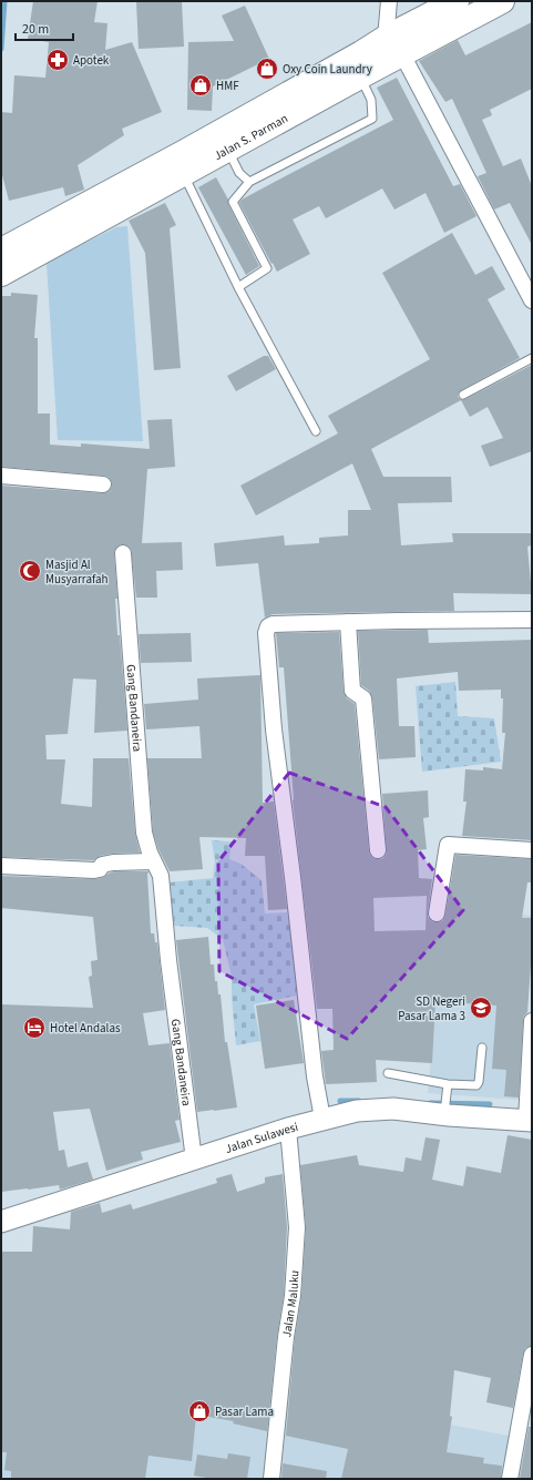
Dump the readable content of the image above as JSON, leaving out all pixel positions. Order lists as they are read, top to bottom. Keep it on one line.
{"streets":{"highway":["Jalan S. Parman"],"main road":["Jalan Sulawesi"],"street":["Gang Bandaneira","Jalan Maluku"]},"crossings":[["Gang Bandaneira","Jalan Sulawesi"],["Jalan Sulawesi","Jalan Maluku"]],"places":{"pharmacy":["Apotek"],"shop":["Oxy Coin Laundry","HMF","Pasar Lama"],"mosque":["Masjid Al Musyarrafah"],"school or university":["SD Negeri Pasar Lama 3"],"hotel":["Hotel Andalas"]},"scale_bar":"20 m"}
